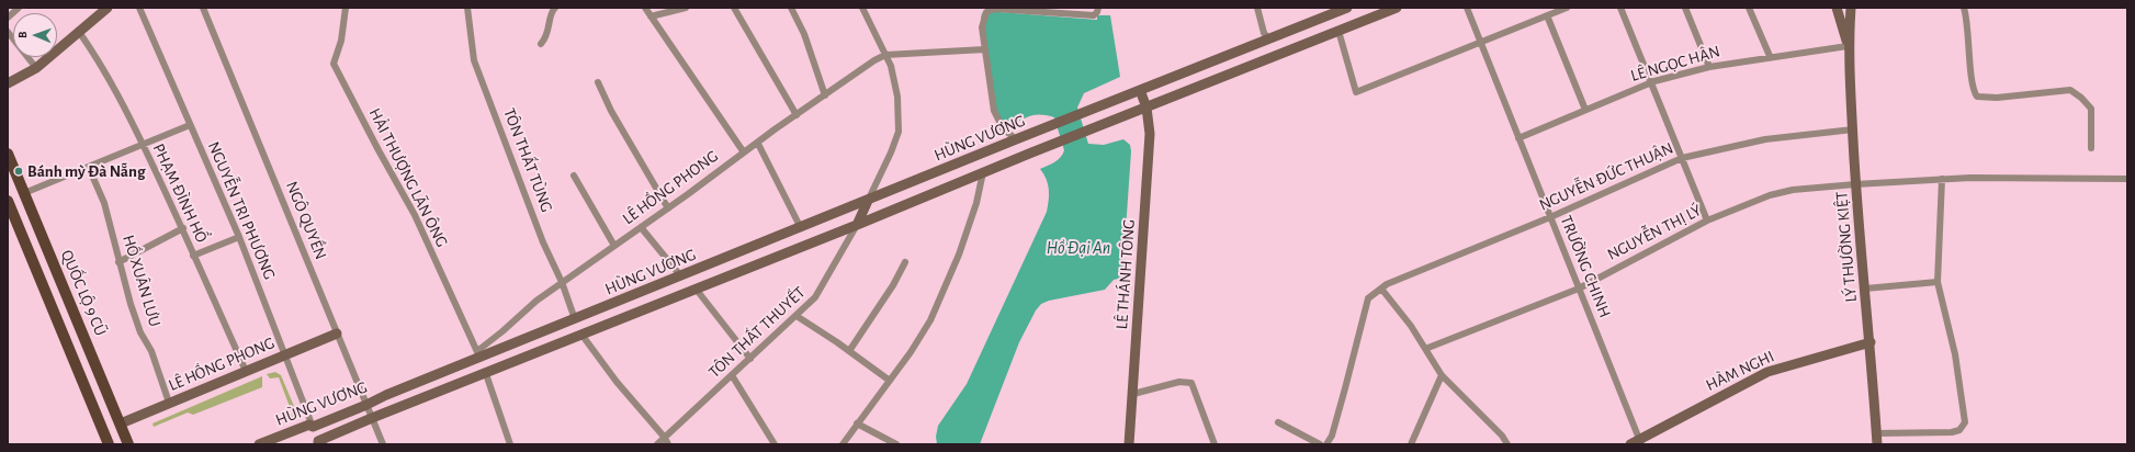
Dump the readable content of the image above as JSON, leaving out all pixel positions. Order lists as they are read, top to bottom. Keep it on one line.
{"streets":{"main road":["HÙNG VƯƠNG","LÊ HỒNG PHONG","LÝ THƯỜNG KIỆT","LÊ THÁNH TÔNG","QUỐC LỘ 9 CŨ","HÀM NGHI"],"street":["LÊ NGỌC HÂN","TÔN THẤT TÙNG","NGUYỄN ĐỨC THUẬN","HẢI THƯỢNG LÃN ÔNG","PHẠM ĐÌNH HỔ","NGUYỄN TRI PHƯƠNG","NGÔ QUYỀN","NGUYỄN THỊ LÝ","TRƯỜNG CHINH","HỒ XUÂN LƯU","TÔN THẤT THUYẾT"]},"crossings":[["LÊ NGỌC HÂN","LÝ THƯỜNG KIỆT"],["LÊ NGỌC HÂN","TRƯỜNG CHINH"],["HÙNG VƯƠNG","TÔN THẤT TÙNG"],["HÙNG VƯƠNG","HẢI THƯỢNG LÃN ÔNG"],["HÙNG VƯƠNG","LÊ HỒNG PHONG"],["HÙNG VƯƠNG","NGUYỄN TRI PHƯƠNG"],["HÙNG VƯƠNG","NGÔ QUYỀN"],["HÙNG VƯƠNG","LÊ THÁNH TÔNG"],["HÙNG VƯƠNG","TÔN THẤT THUYẾT"],["TÔN THẤT TÙNG","LÊ HỒNG PHONG"],["NGUYỄN ĐỨC THUẬN","LÝ THƯỜNG KIỆT"],["NGUYỄN ĐỨC THUẬN","TRƯỜNG CHINH"],["HẢI THƯỢNG LÃN ÔNG","LÊ HỒNG PHONG"],["LÊ HỒNG PHONG","PHẠM ĐÌNH HỔ"],["LÊ HỒNG PHONG","NGUYỄN TRI PHƯƠNG"],["LÊ HỒNG PHONG","NGÔ QUYỀN"],["LÊ HỒNG PHONG","HỒ XUÂN LƯU"],["LÊ HỒNG PHONG","QUỐC LỘ 9 CŨ"],["NGUYỄN THỊ LÝ","LÝ THƯỜNG KIỆT"],["NGUYỄN THỊ LÝ","TRƯỜNG CHINH"],["LÝ THƯỜNG KIỆT","HÀM NGHI"],["TRƯỜNG CHINH","HÀM NGHI"]],"water":["Hồ Đại An"],"places":["Bánh mỳ Đà Nẵng"],"north":"left"}
